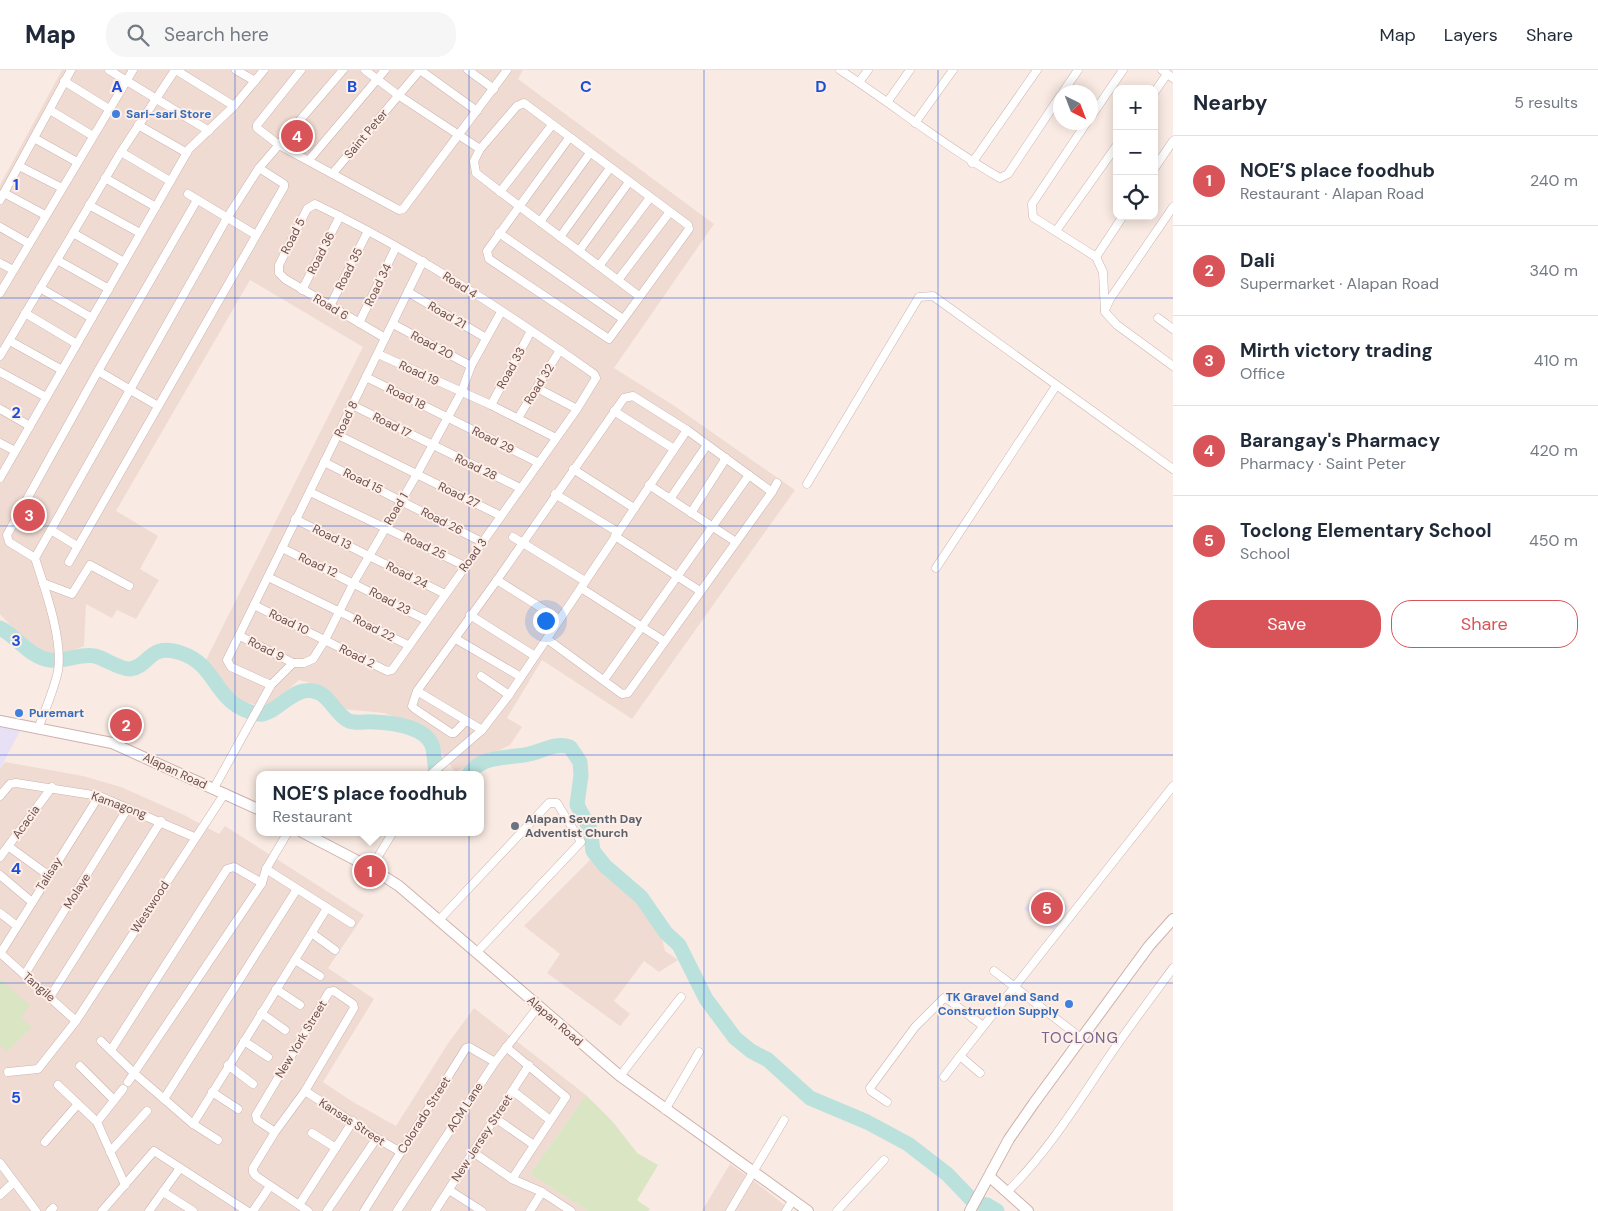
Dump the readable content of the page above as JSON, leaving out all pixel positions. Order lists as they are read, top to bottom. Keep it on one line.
{"streets":{"street":["Saint Peter","Road 5","Road 36","Road 35","Road 34","Road 4","Road 6","Road 21","Road 20","Road 33","Road 19","Road 32","Road 18","Road 8","Road 17","Road 29","Road 28","Road 15","Road 27","Road 1","Road 26","Road 13","Road 25","Road 3","Road 12","Road 24","Road 23","Road 10","Road 22","Road 9","Road 2","Alapan Road","Kamagong","Acacia","Talisay","Molaye","Westwood","Tangile","New York Street","ACM Lane","Colorado Street","Kansas Street","New Jersey Street"]},"crossings":[["Road 5","Road 4"],["Road 5","Road 6"],["Road 36","Road 4"],["Road 36","Road 6"],["Road 35","Road 4"],["Road 35","Road 6"],["Road 34","Road 4"],["Road 34","Road 6"],["Road 4","Road 33"],["Road 4","Road 32"],["Road 4","Road 8"],["Road 4","Road 1"],["Road 4","Road 3"],["Road 6","Road 8"],["Road 21","Road 8"],["Road 21","Road 1"],["Road 20","Road 8"],["Road 20","Road 1"],["Road 19","Road 8"],["Road 19","Road 1"],["Road 18","Road 8"],["Road 18","Road 29"],["Road 18","Road 1"],["Road 8","Road 17"],["Road 8","Road 15"],["Road 8","Road 27"],["Road 8","Road 1"],["Road 8","Road 13"],["Road 8","Road 25"],["Road 8","Road 12"],["Road 8","Road 10"],["Road 8","Road 9"],["Road 17","Road 28"],["Road 17","Road 1"],["Road 29","Road 1"],["Road 29","Road 3"],["Road 28","Road 1"],["Road 28","Road 3"],["Road 15","Road 1"],["Road 15","Road 26"],["Road 27","Road 1"],["Road 27","Road 3"],["Road 1","Road 26"],["Road 1","Road 13"],["Road 1","Road 25"],["Road 1","Road 12"],["Road 1","Road 24"],["Road 1","Road 23"],["Road 1","Road 10"],["Road 1","Road 22"],["Road 1","Road 9"],["Road 1","Road 2"],["Road 1","Alapan Road"],["Road 26","Road 3"],["Road 13","Road 24"],["Road 25","Road 3"],["Road 3","Road 24"],["Road 3","Road 23"],["Road 3","Road 22"],["Road 3","Road 2"],["Road 12","Road 23"],["Road 10","Road 2"],["Alapan Road","Westwood"],["Alapan Road","ACM Lane"],["Kamagong","Acacia"],["Kamagong","Talisay"],["Kamagong","Molaye"],["Kamagong","Westwood"],["Talisay","Tangile"],["Molaye","Tangile"],["Westwood","Tangile"],["New York Street","Kansas Street"],["ACM Lane","Colorado Street"],["Colorado Street","Kansas Street"]],"districts":["TOCLONG"],"places":["Sari-sari Store","Puremart","Alapan Seventh Day Adventist Church","TK Gravel and Sand Construction Supply"],"north":"bottom right","page":{"header":"Map","search":"Search here","nav":["Map","Layers","Share"],"heading":["Nearby","5 results"],"map_buttons":["+","−"],"pins":["4","3","2","1","5"],"list":[{"mark":"1","name":"NOE’S place foodhub","note":"Restaurant · Alapan Road","value":"240 m"},{"mark":"2","name":"Dali","note":"Supermarket · Alapan Road","value":"340 m"},{"mark":"3","name":"Mirth victory trading","note":"Office","value":"410 m"},{"mark":"4","name":"Barangay's Pharmacy","note":"Pharmacy · Saint Peter","value":"420 m"},{"mark":"5","name":"Toclong Elementary School","note":"School","value":"450 m"}],"buttons":["Save","Share"],"popup":["NOE’S place foodhub","Restaurant"]},"grid":{"columns":["A","B","C","D"],"rows":["1","2","3","4","5"]}}
